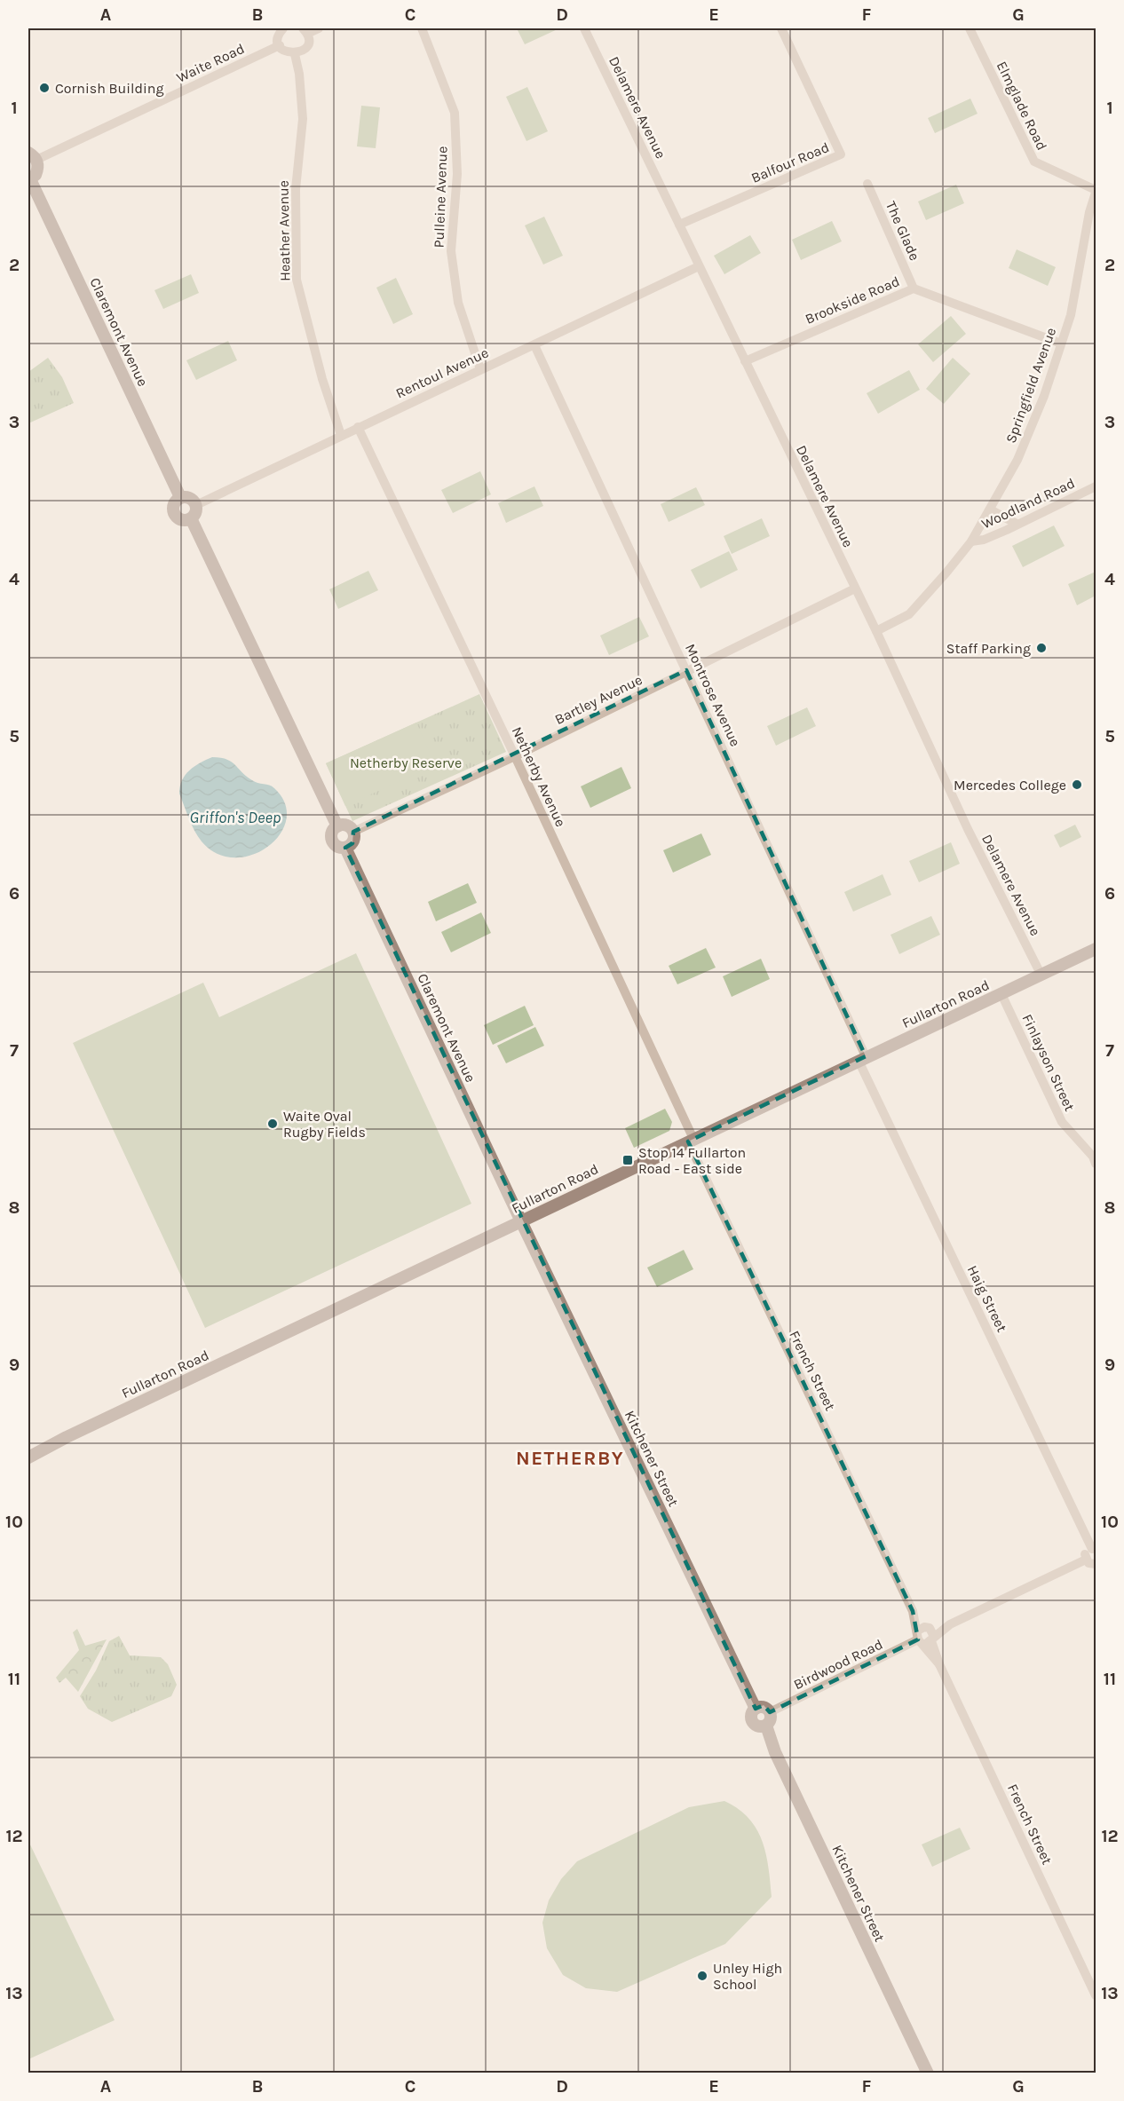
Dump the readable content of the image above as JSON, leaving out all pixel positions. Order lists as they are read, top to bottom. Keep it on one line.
{"streets":{"street":["Waite Road","Elmglade Road","Delamere Avenue","Balfour Road","Pulleine Avenue","Heather Avenue","The Glade","Brookside Road","Claremont Avenue","Rentoul Avenue","Springfield Avenue","Woodland Road","Montrose Avenue","Bartley Avenue","Netherby Avenue","Fullarton Road","Finlayson Street","Haig Street","French Street","Kitchener Street","Birdwood Road"]},"crossings":[["Elmglade Road","Springfield Avenue"],["Delamere Avenue","Balfour Road"],["Delamere Avenue","Brookside Road"],["Delamere Avenue","Rentoul Avenue"],["Delamere Avenue","Springfield Avenue"],["Delamere Avenue","Bartley Avenue"],["Delamere Avenue","Fullarton Road"],["Pulleine Avenue","Rentoul Avenue"],["Heather Avenue","Rentoul Avenue"],["The Glade","Brookside Road"],["Brookside Road","Springfield Avenue"],["Claremont Avenue","Rentoul Avenue"],["Claremont Avenue","Bartley Avenue"],["Claremont Avenue","Fullarton Road"],["Claremont Avenue","Kitchener Street"],["Rentoul Avenue","Montrose Avenue"],["Rentoul Avenue","Netherby Avenue"],["Springfield Avenue","Woodland Road"],["Montrose Avenue","Bartley Avenue"],["Montrose Avenue","Fullarton Road"],["Montrose Avenue","Haig Street"],["Bartley Avenue","Netherby Avenue"],["Netherby Avenue","Fullarton Road"],["Netherby Avenue","French Street"],["Fullarton Road","Finlayson Street"],["Fullarton Road","Haig Street"],["Fullarton Road","French Street"],["Fullarton Road","Kitchener Street"],["French Street","Birdwood Road"],["Kitchener Street","Birdwood Road"]],"districts":["NETHERBY"],"water":["Griffon's Deep"],"parks":["Netherby Reserve"],"places":{"other":["Cornish Building","Staff Parking","Mercedes College","Waite Oval Rugby Fields","Unley High School"],"transit":["Stop 14 Fullarton Road - East side"]},"grid":{"columns":["A","B","C","D","E","F","G"],"rows":["1","2","3","4","5","6","7","8","9","10","11","12","13"]}}
